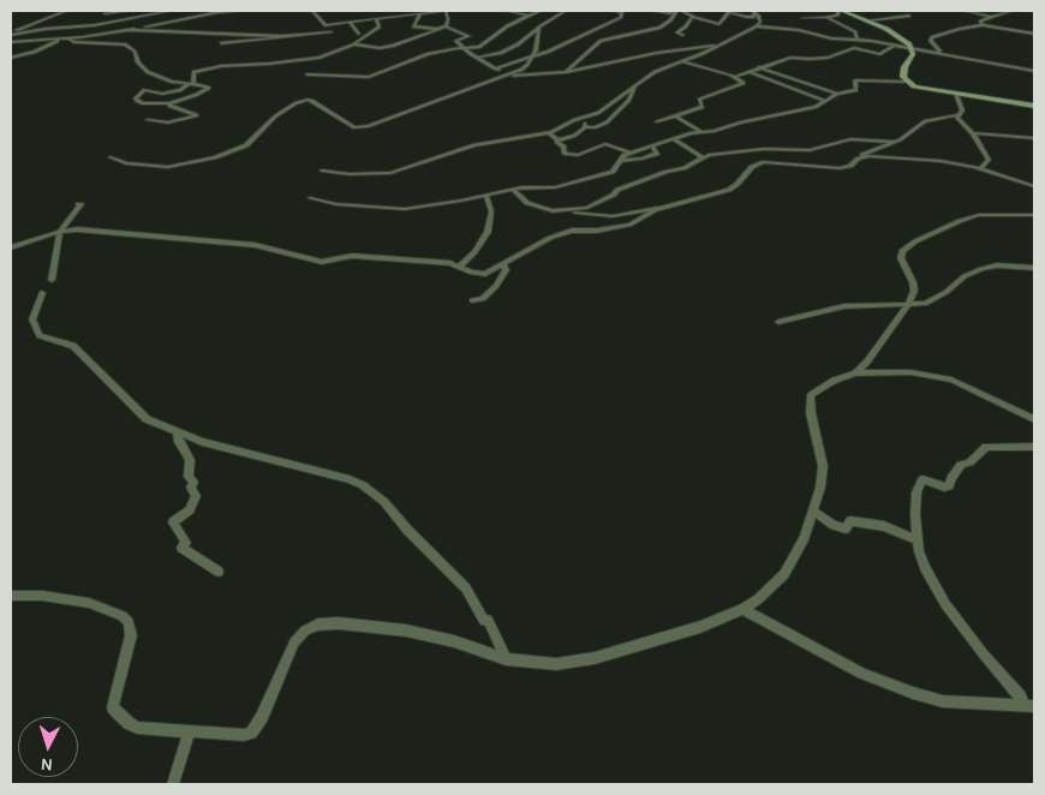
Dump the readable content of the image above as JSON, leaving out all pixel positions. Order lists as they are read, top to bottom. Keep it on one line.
{"north":"bottom"}
